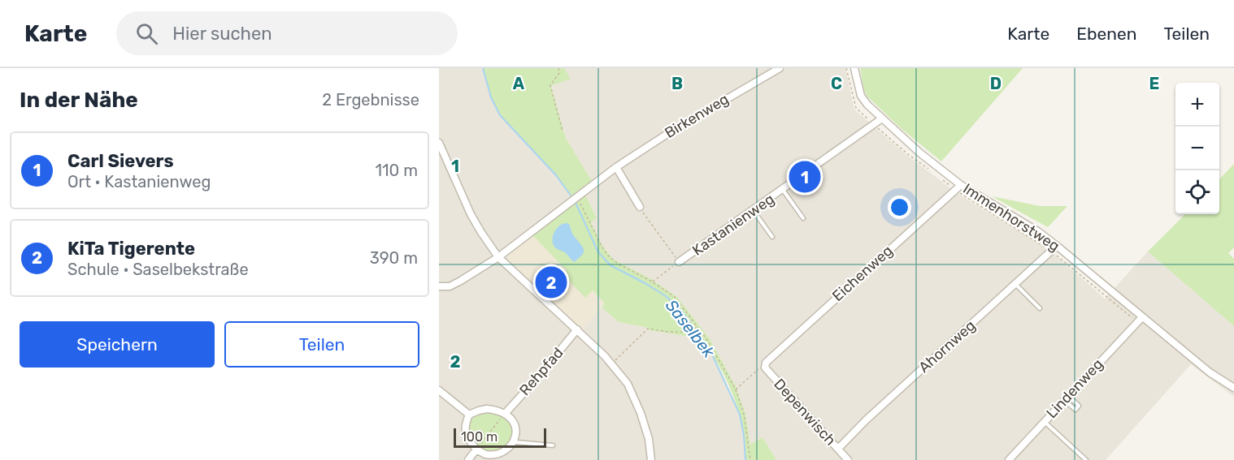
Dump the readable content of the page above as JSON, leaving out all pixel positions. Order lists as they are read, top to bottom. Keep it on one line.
{"streets":{"street":["Birkenweg","Immenhorstweg","Kastanienweg","Eichenweg","Ahornweg","Rehpfad","Lindenweg","Depenwisch"]},"crossings":[["Immenhorstweg","Kastanienweg"],["Immenhorstweg","Eichenweg"],["Immenhorstweg","Ahornweg"],["Immenhorstweg","Lindenweg"],["Eichenweg","Depenwisch"],["Ahornweg","Depenwisch"]],"water":["Saselbek"],"scale_bar":"100 m","page":{"header":"Karte","search":"Hier suchen","nav":["Karte","Ebenen","Teilen"],"heading":["In der Nähe","2 Ergebnisse"],"map_buttons":["+","−"],"list":[{"mark":"1","name":"Carl Sievers","note":"Ort · Kastanienweg","value":"110 m"},{"mark":"2","name":"KiTa Tigerente","note":"Schule · Saselbekstraße","value":"390 m"}],"pins":["1","2"],"buttons":["Speichern","Teilen"],"scale":"100 m"},"grid":{"columns":["A","B","C","D","E"],"rows":["1","2"]}}
